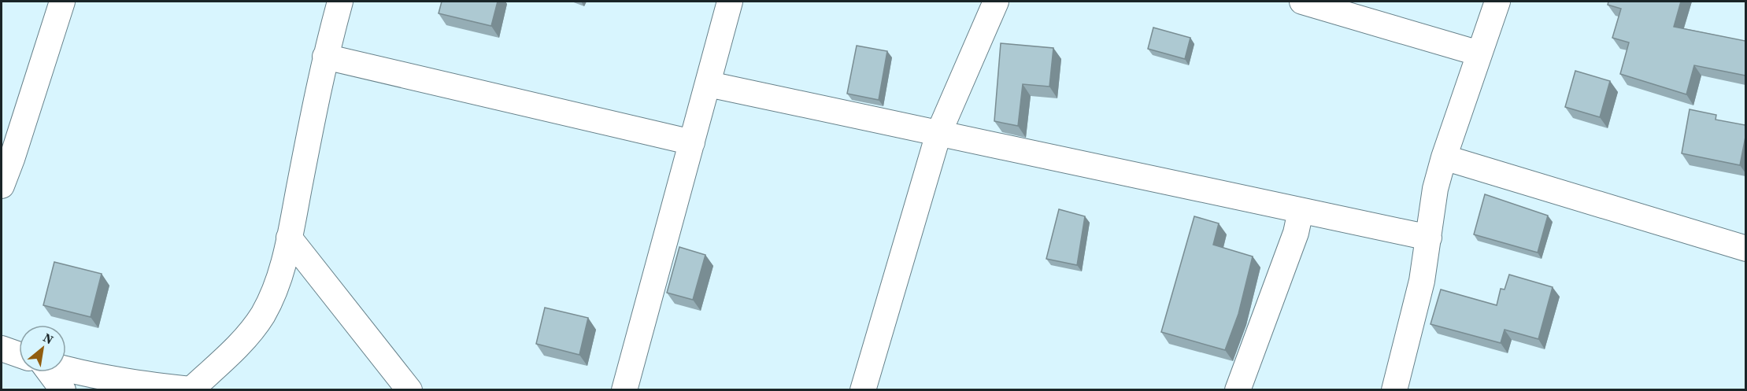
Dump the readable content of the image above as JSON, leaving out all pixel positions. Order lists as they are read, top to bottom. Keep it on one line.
{"north":"top right"}
